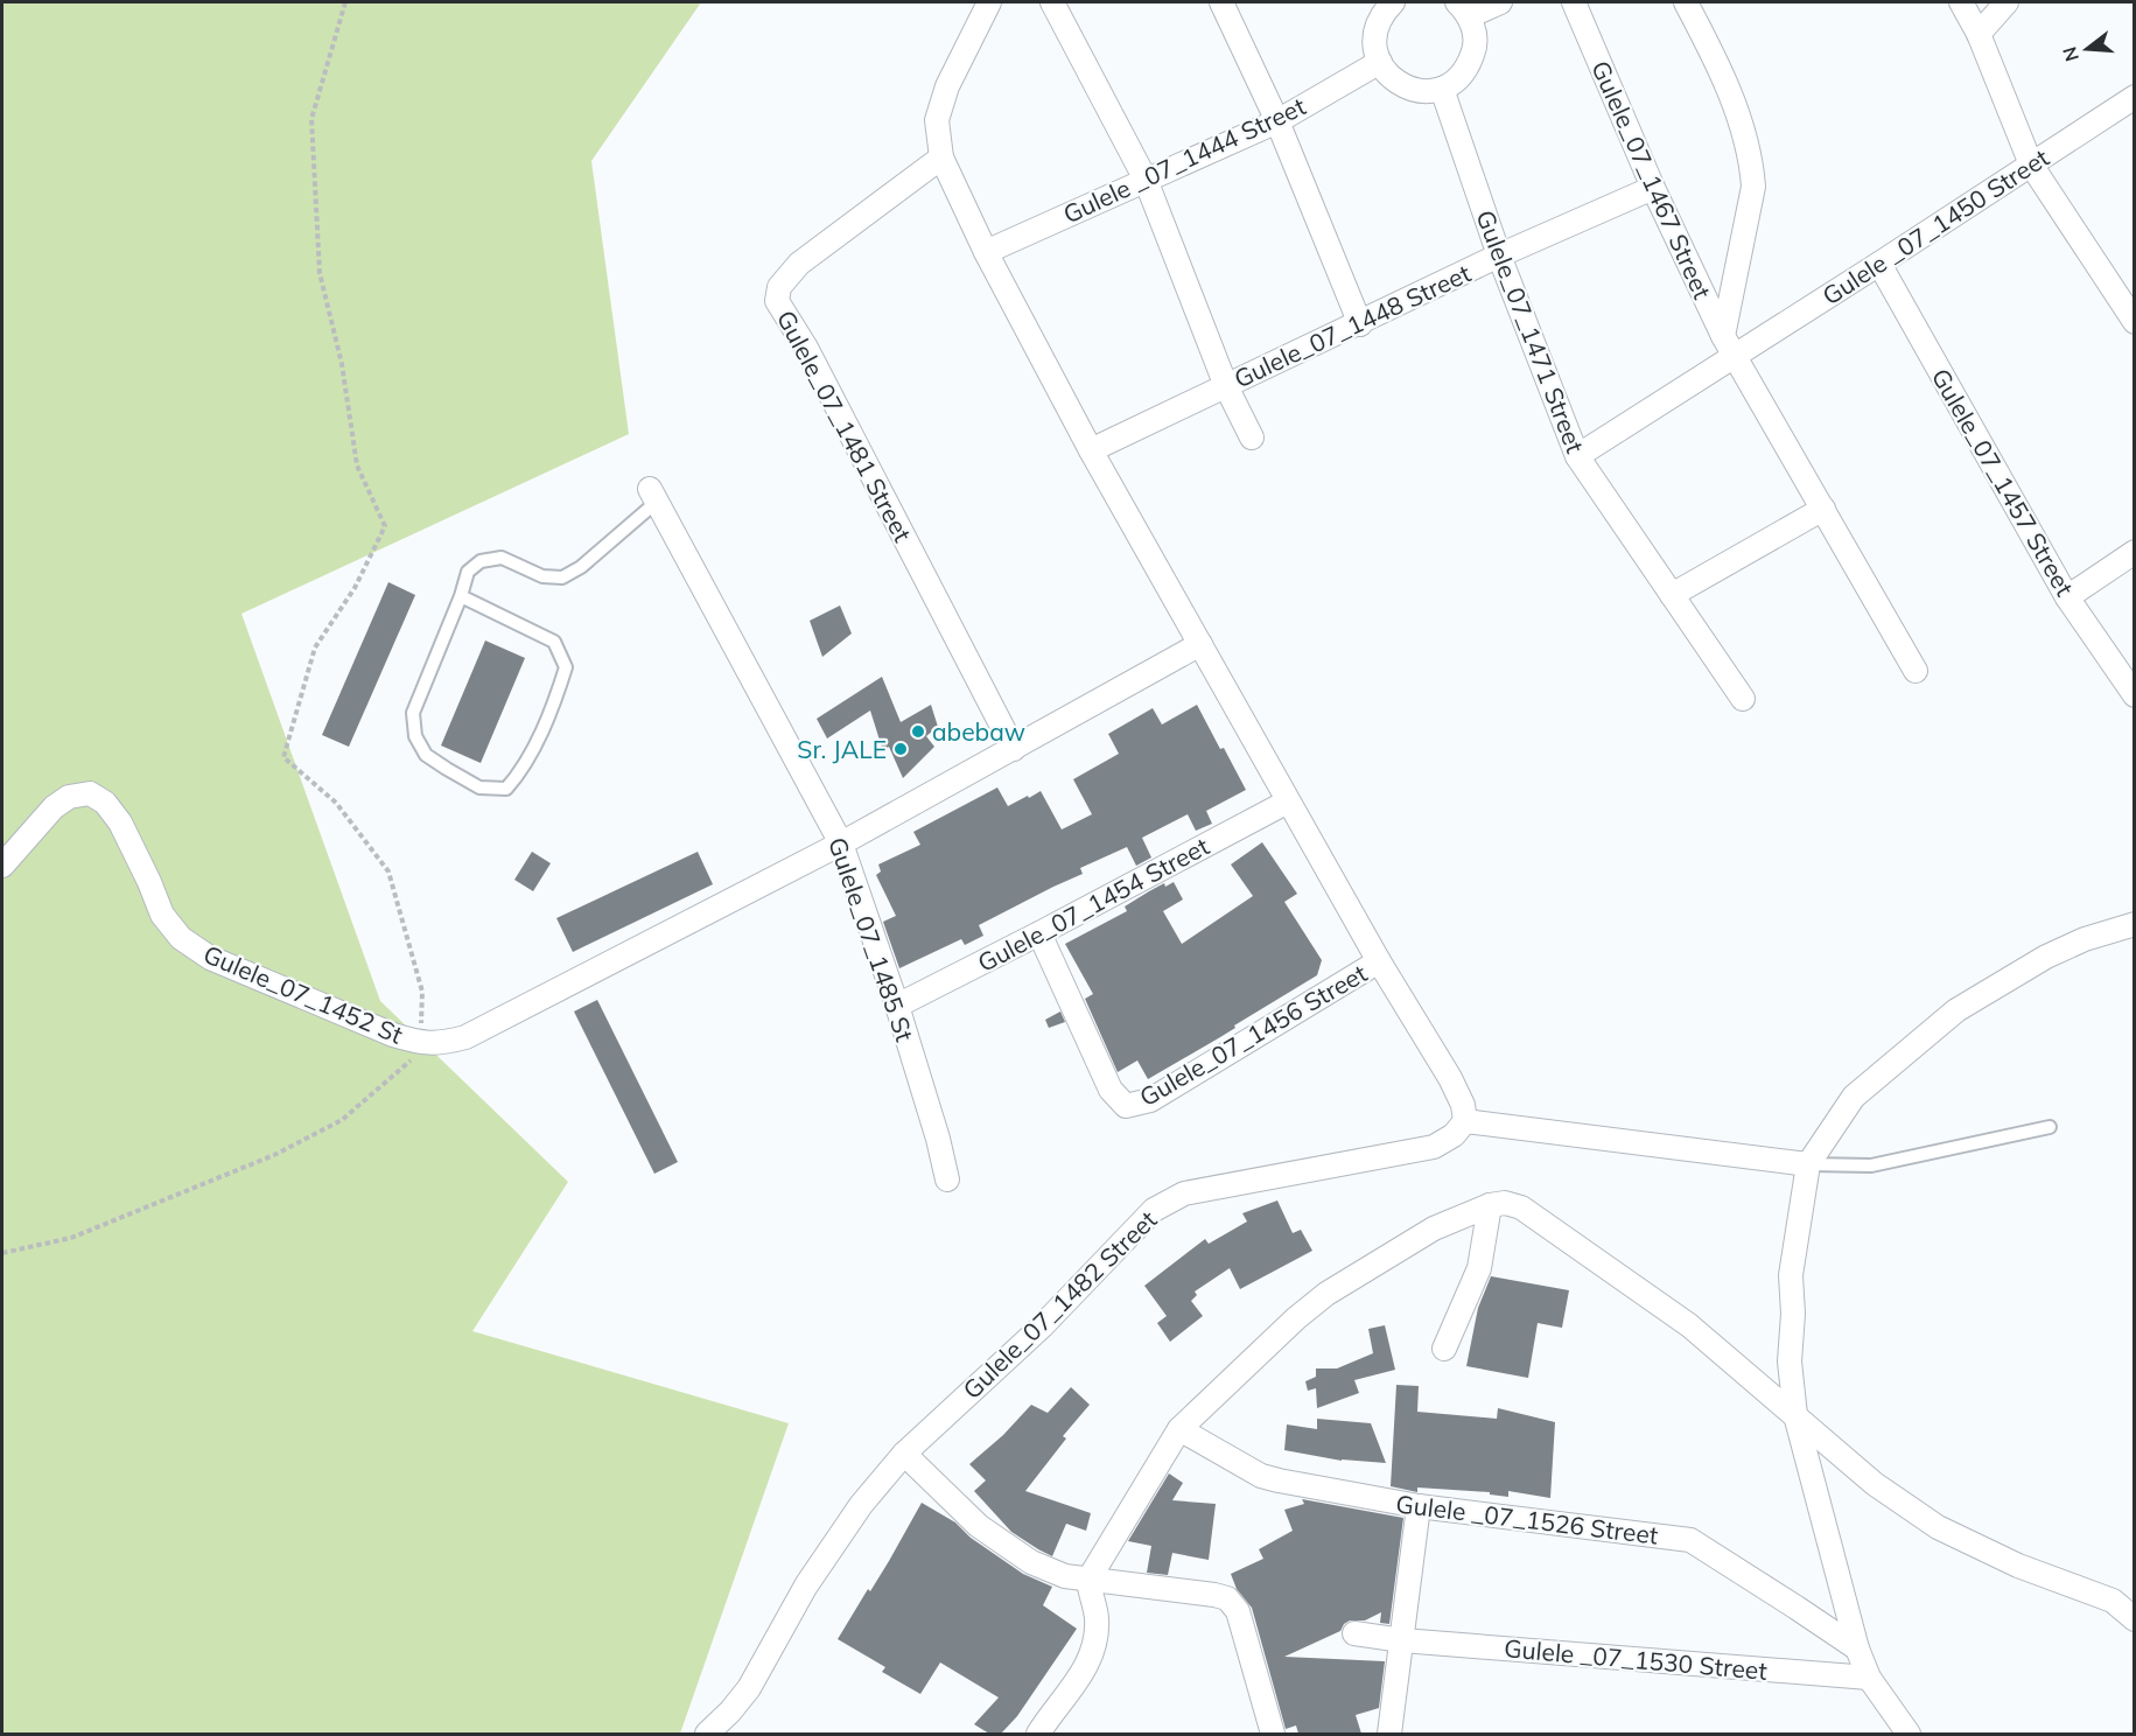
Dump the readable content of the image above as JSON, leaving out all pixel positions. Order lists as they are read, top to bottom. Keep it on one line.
{"streets":{"street":["Gulele _07_1444 Street","Gulele_07_1467 Street","Gulele _07_1450 Street","Gulele_07_1448 Street","Gulele_07_1471 Street","Gulele_07_1481 Street","Gulele_07_1457 Street","Gulele_07_1454 Street","Gulele_07_1485 St","Gulele_07_1452 St","Gulele_07_1456 Street","Gulele_07_1482 Street","Gulele _07_1526 Street","Gulele _07_1530 Street"]},"crossings":[["Gulele_07_1467 Street","Gulele _07_1450 Street"],["Gulele_07_1467 Street","Gulele_07_1448 Street"],["Gulele _07_1450 Street","Gulele_07_1471 Street"],["Gulele _07_1450 Street","Gulele_07_1457 Street"],["Gulele_07_1448 Street","Gulele_07_1471 Street"],["Gulele_07_1481 Street","Gulele_07_1452 St"],["Gulele_07_1454 Street","Gulele_07_1485 St"],["Gulele_07_1454 Street","Gulele_07_1456 Street"],["Gulele_07_1485 St","Gulele_07_1452 St"]],"places":["abebaw","Sr. JALE"],"north":"left"}
